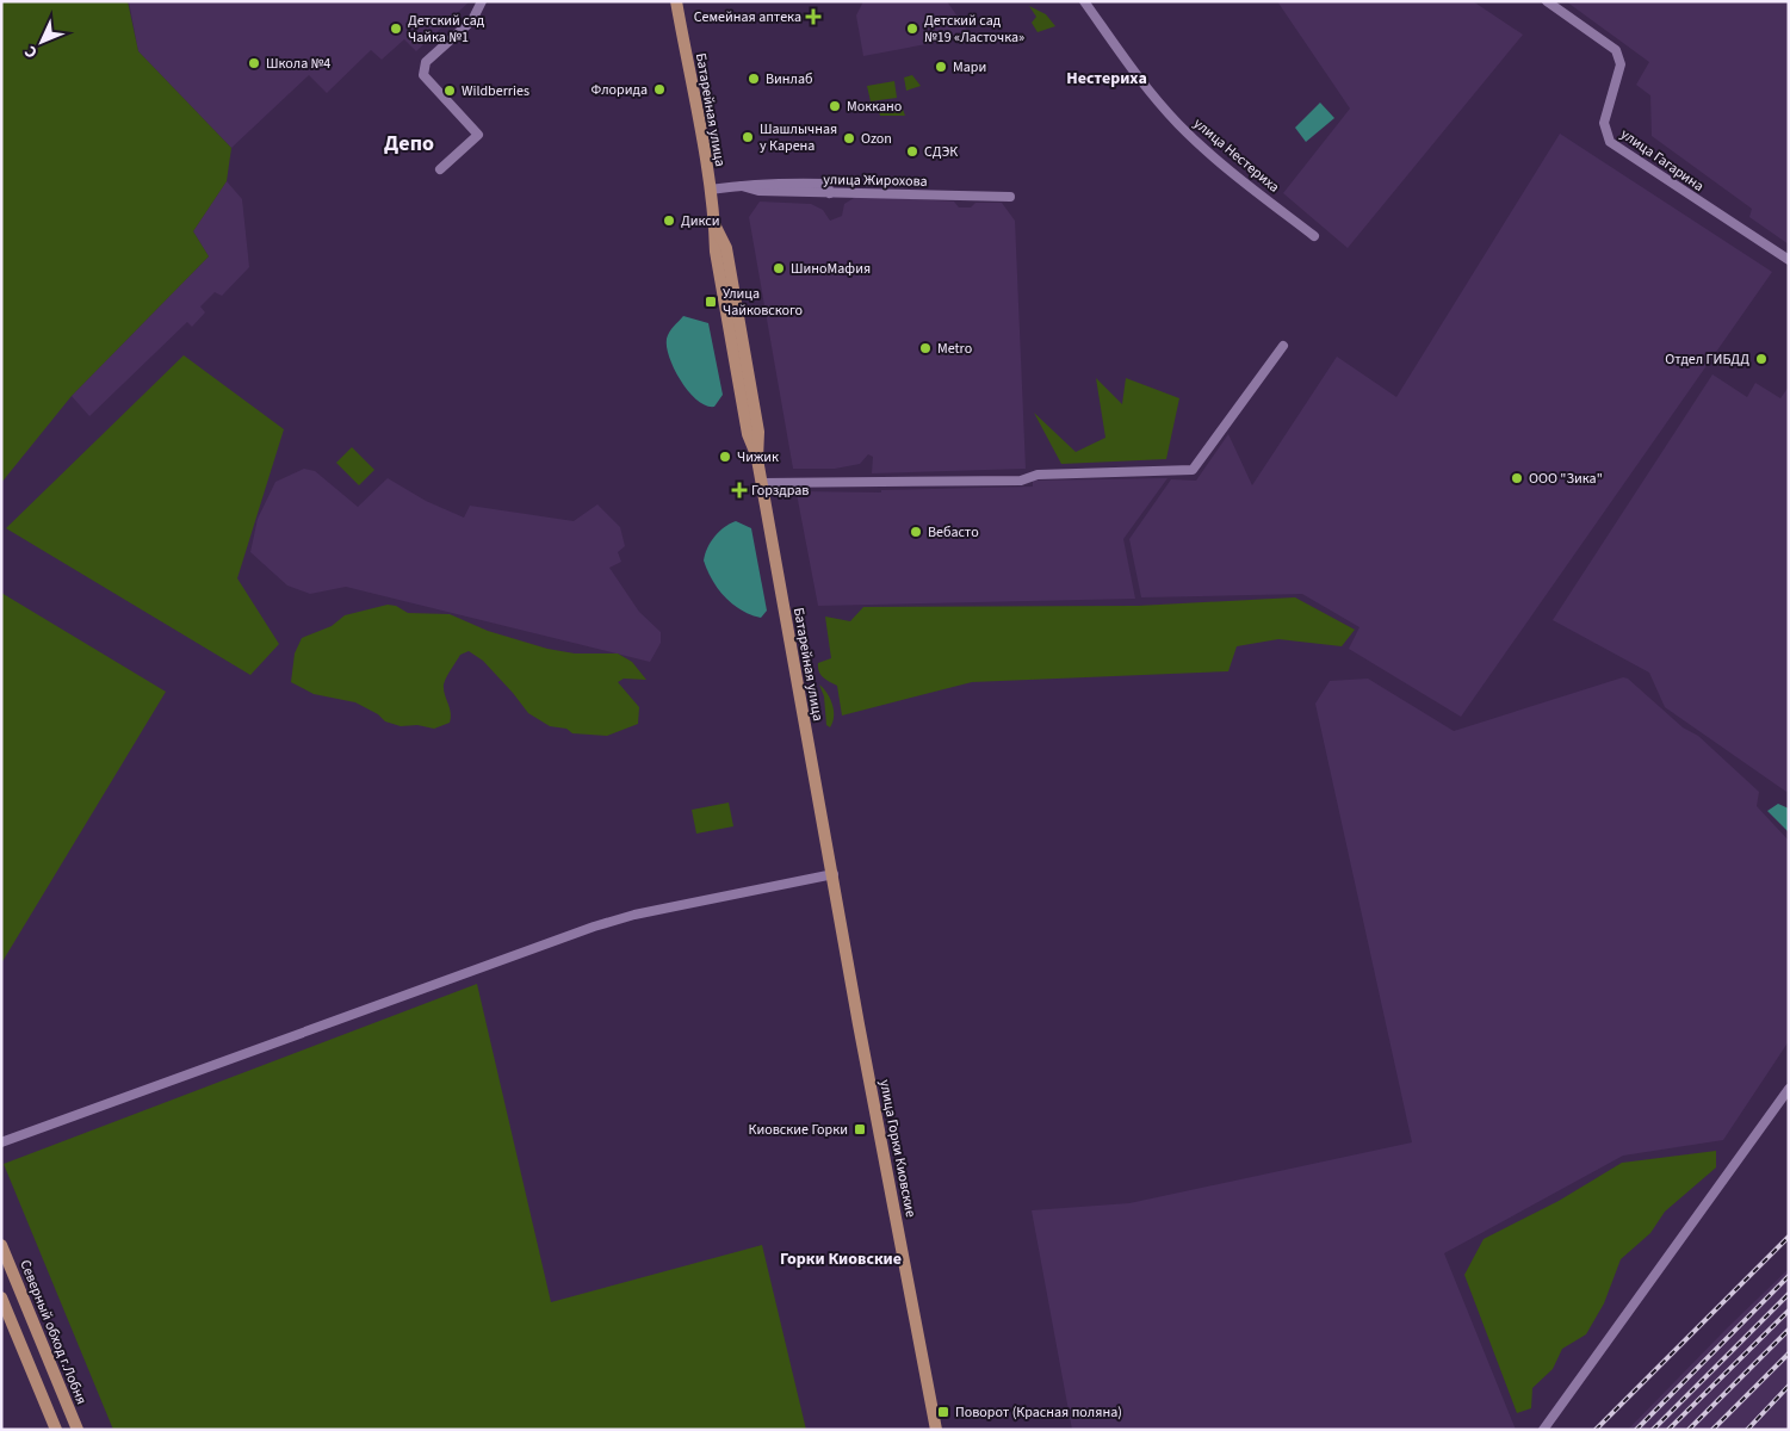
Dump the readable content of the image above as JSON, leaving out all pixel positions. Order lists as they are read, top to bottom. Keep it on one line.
{"streets":{"main road":["Батарейная улица","улица Горки Киовские","Северный обход г.Лобня"],"street":["улица Нестериха","улица Гагарина","улица Жирохова"]},"crossings":[["Батарейная улица","улица Жирохова"],["Батарейная улица","улица Горки Киовские"]],"districts":["Нестериха","Депо","Горки Киовские"],"places":{"health":["Семейная аптека","Горздрав"],"other":["Детский сад Чайка №1","Детский сад №19 «Ласточка»","Школа №4","Мари","Винлаб","Флорида","Wildberries","Моккано","Шашлычная у Карена","Ozon","СДЭК","Дикси","ШиноМафия","Metro","Отдел ГИБДД","Чижик","ООО \"Зика\"","Вебасто"],"transit":["Улица Чайковского","Киовские Горки","Поворот (Красная поляна)"]},"north":"bottom left"}
